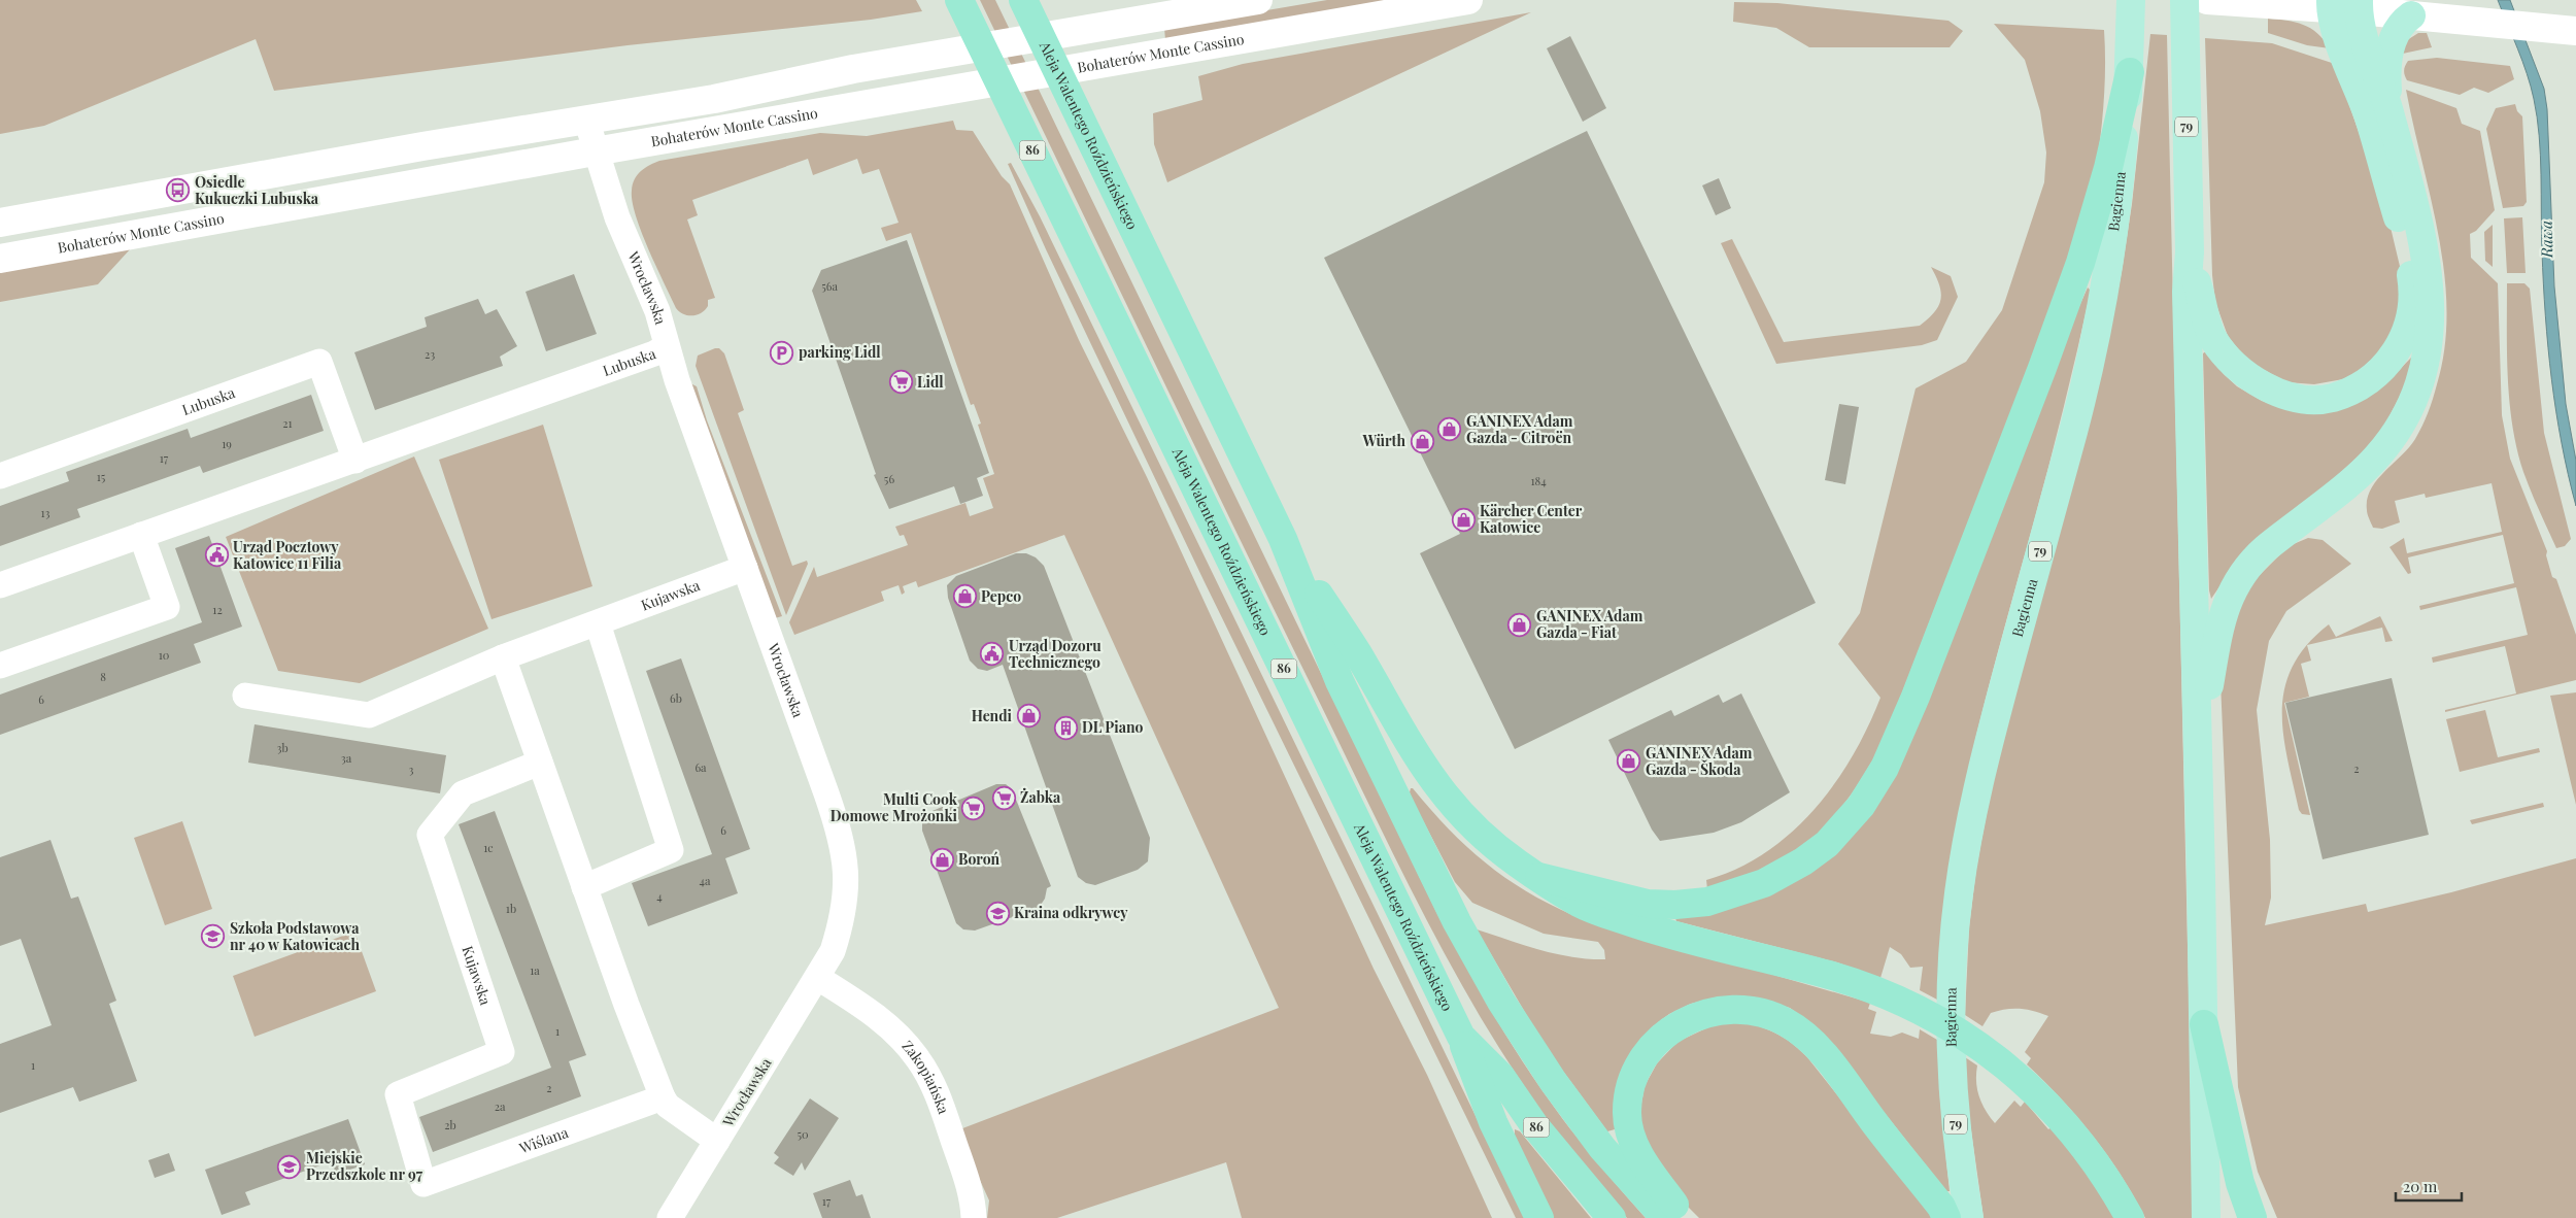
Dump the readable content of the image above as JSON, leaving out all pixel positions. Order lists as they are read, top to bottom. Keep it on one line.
{"streets":{"highway":["Aleja Walentego Roździeńskiego","86"],"main road":["79","Bagienna"],"street":["Bohaterów Monte Cassino","Wrocławska","Lubuska","Kujawska","Zakopiańska","Wiślana"]},"crossings":[["Bohaterów Monte Cassino","Wrocławska"],["Wrocławska","Lubuska"],["Wrocławska","Kujawska"],["Wrocławska","Zakopiańska"],["Kujawska","Wiślana"]],"water":["Rawa"],"places":{"bus stop":["Osiedle Kukuczki Lubuska"],"parking":["parking Lidl"],"supermarket":["Lidl","Żabka","Multi Cook Domowe Mrożonki"],"shop":["GANINEX Adam Gazda - Citroën","Würth","Kärcher Center Katowice","Pepco","GANINEX Adam Gazda - Fiat","Hendi","GANINEX Adam Gazda - Škoda","Boroń"],"public building":["Urząd Pocztowy Katowice 11 Filia","Urząd Dozoru Technicznego"],"building":["DL Piano"],"school or university":["Kraina odkrywcy","Szkoła Podstawowa nr 40 w Katowicach","Miejskie Przedszkole nr 97"]},"house_numbers":["56a","23","21","19","17","15","56","184","13","12","10","8","6b","6","3b","3a","6a","2","3","6","1c","4a","4","1b","1a","1","1","2","2a","2b","50","17"],"scale_bar":"20 m"}
